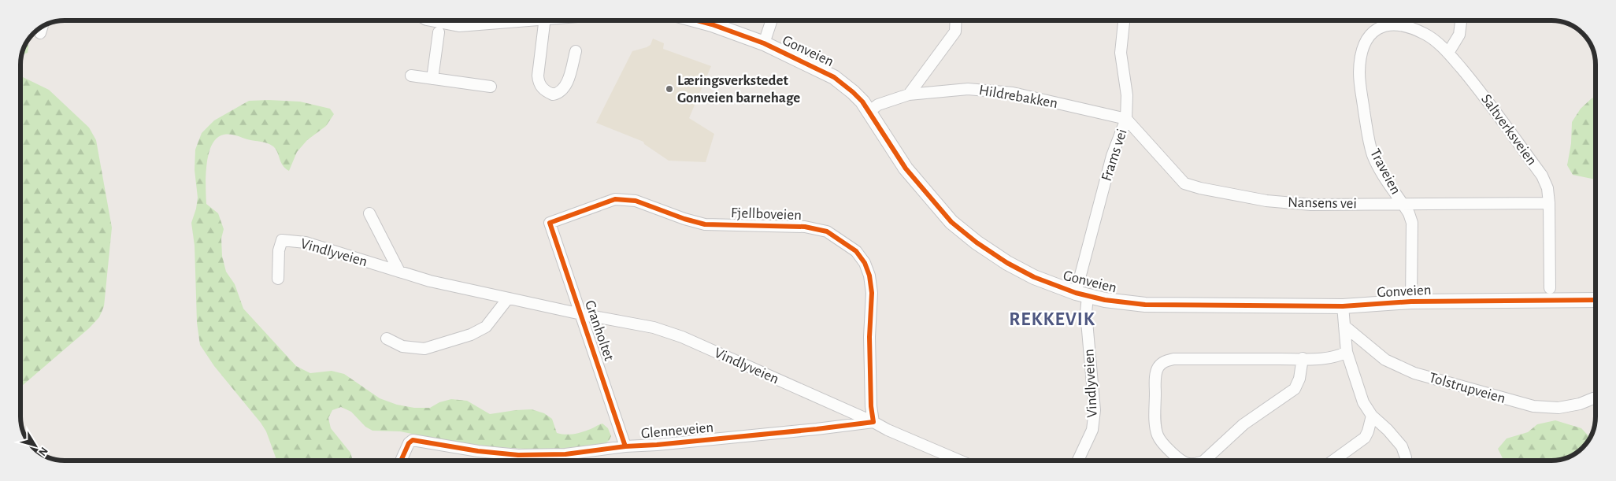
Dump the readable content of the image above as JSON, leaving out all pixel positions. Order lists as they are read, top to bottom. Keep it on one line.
{"streets":{"street":["Gonveien","Hildrebakken","Saltverksveien","Frams vei","Traveien","Nansens vei","Fjellboveien","Vindlyveien","Granholtet","Tolstrupveien","Glenneveien"]},"crossings":[["Gonveien","Hildrebakken"],["Gonveien","Frams vei"],["Gonveien","Traveien"],["Gonveien","Vindlyveien"],["Hildrebakken","Frams vei"],["Hildrebakken","Nansens vei"],["Saltverksveien","Traveien"],["Saltverksveien","Nansens vei"],["Frams vei","Nansens vei"],["Frams vei","Vindlyveien"],["Traveien","Nansens vei"],["Fjellboveien","Vindlyveien"],["Fjellboveien","Granholtet"],["Fjellboveien","Glenneveien"],["Vindlyveien","Granholtet"],["Vindlyveien","Glenneveien"],["Granholtet","Glenneveien"]],"districts":["REKKEVIK"],"places":["Læringsverkstedet Gonveien barnehage"],"north":"bottom right"}
